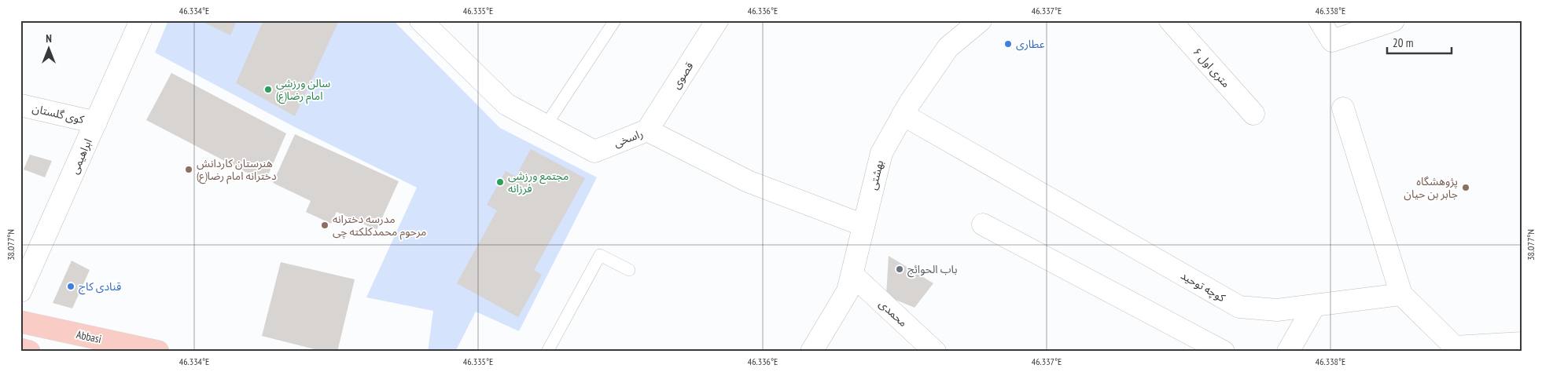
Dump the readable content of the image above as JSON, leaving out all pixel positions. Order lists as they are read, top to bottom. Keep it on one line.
{"streets":{"main road":["Abbasi"],"street":["۶ متری اول","قصوی","کوی گلستان","راسخی","ابراهیمی","بهشتی","کوچه توحید","محمدی"]},"crossings":[["قصوی","راسخی"],["کوی گلستان","ابراهیمی"],["راسخی","بهشتی"],["بهشتی","کوچه توحید"],["بهشتی","محمدی"]],"places":["عطاری","سالن ورزشی امام رضا(ع)","هنرستان کاردانش دخترانه امام رضا(ع)","مجتمع ورزشی فرزانه","پژوهشگاه جابر بن حیان","مدرسه دخترانه مرحوم محمدکلکته چی","باب الحوائج","قنادی کاج"],"scale_bar":"20 m","north":"top","coordinates":["46.334°E","46.335°E","46.336°E","46.337°E","46.338°E","38.077°N"]}
